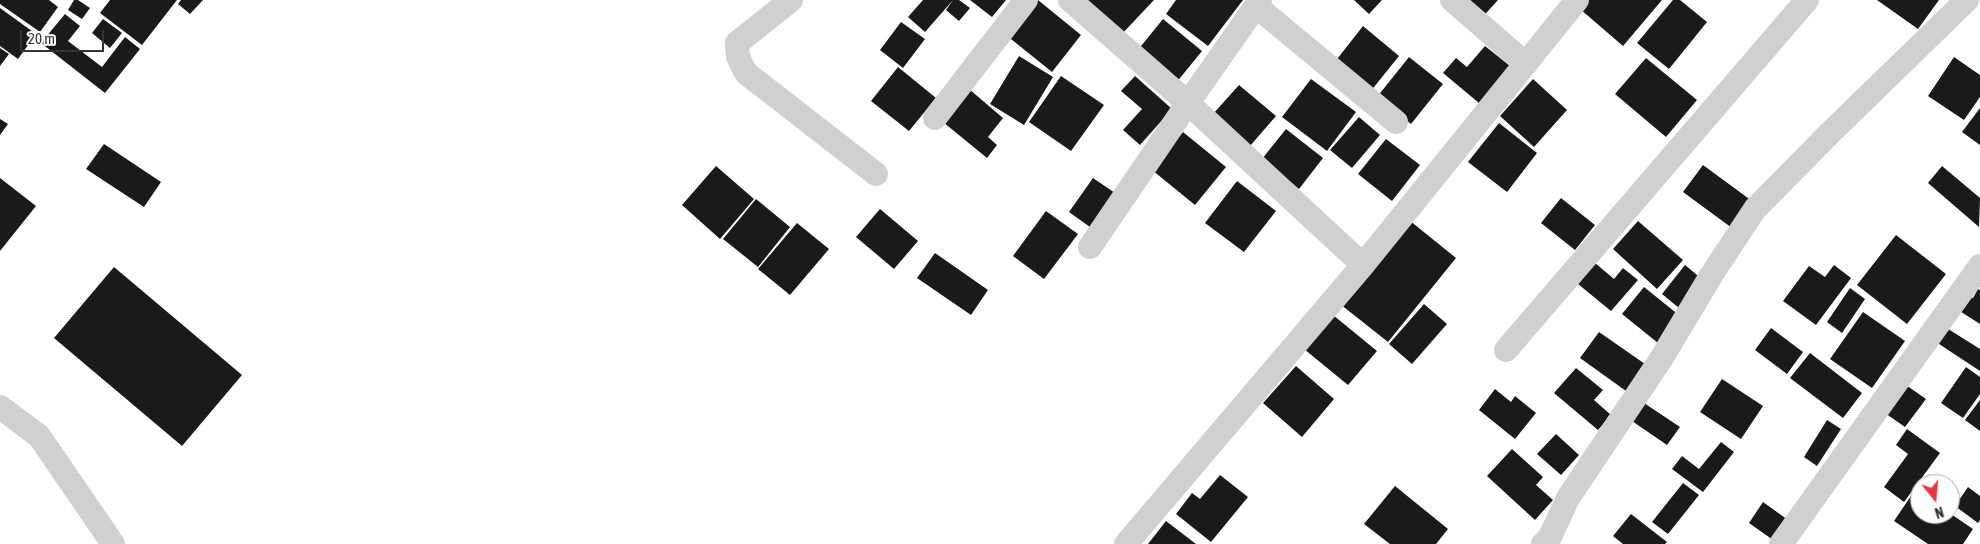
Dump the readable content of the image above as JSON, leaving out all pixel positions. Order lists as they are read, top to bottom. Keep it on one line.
{"scale_bar":"20 m","north":"bottom"}
